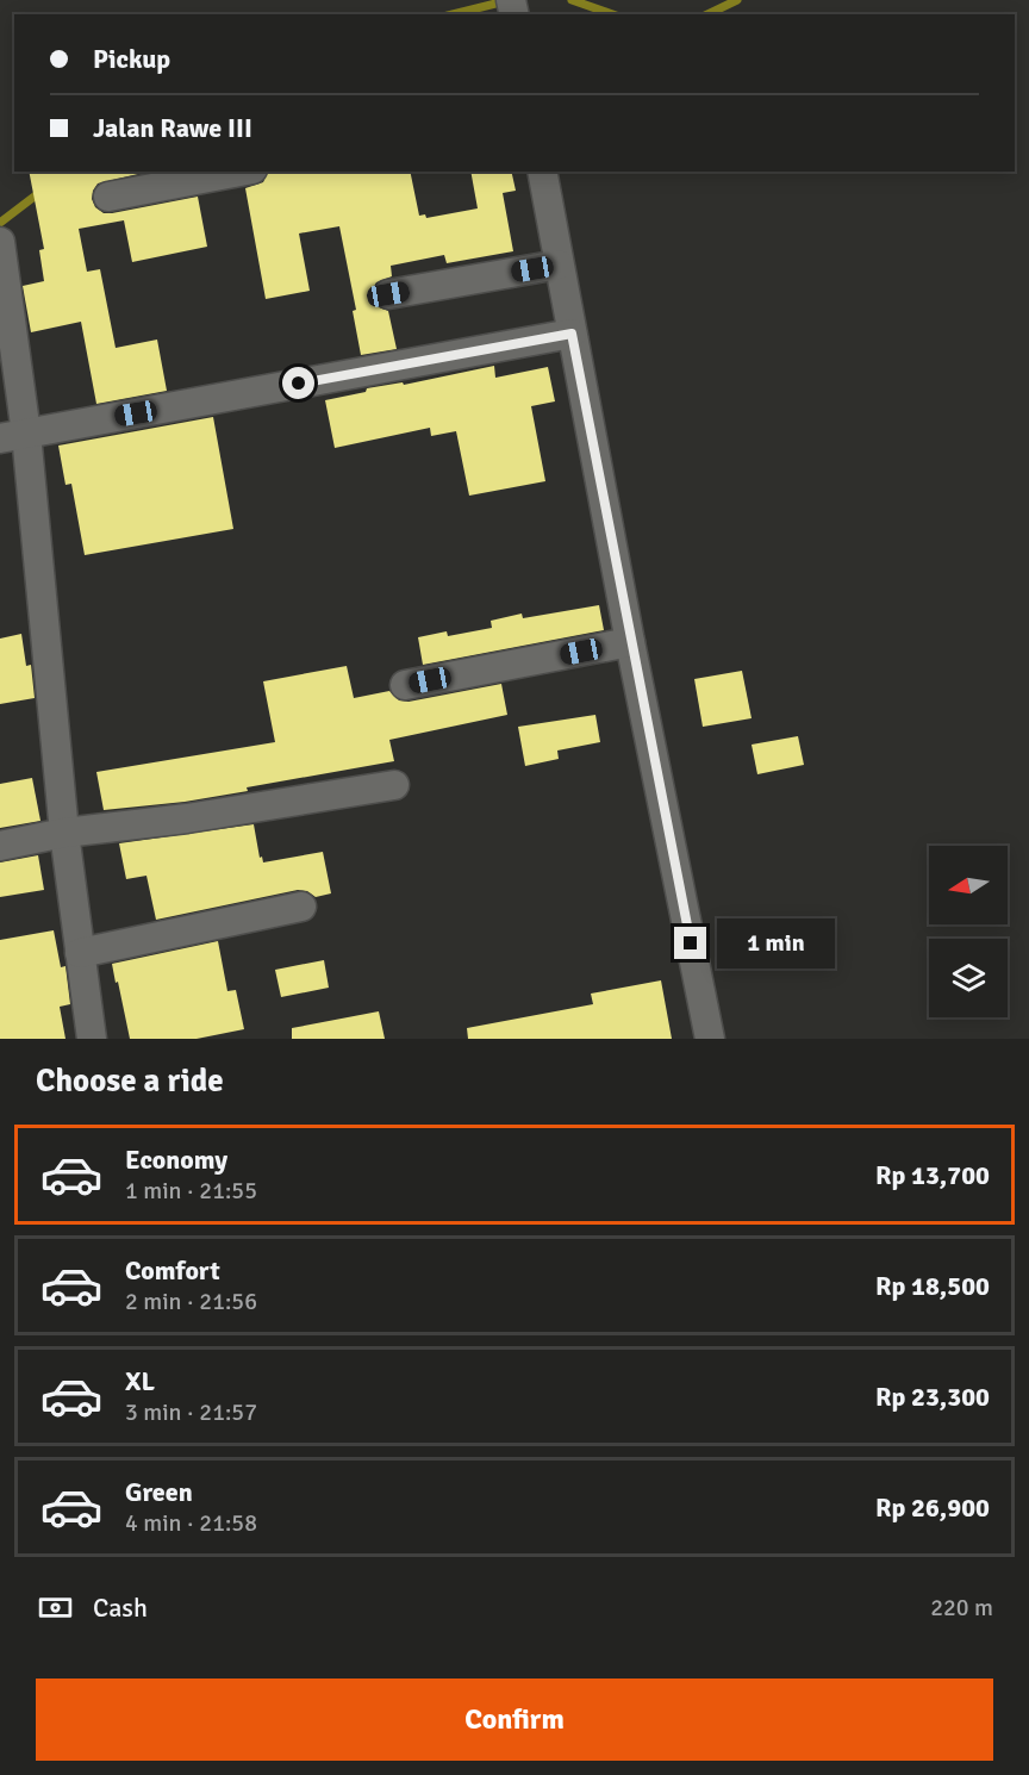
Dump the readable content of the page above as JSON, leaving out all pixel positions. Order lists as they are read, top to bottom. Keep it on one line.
{"north":"left","page":{"banner":["Pickup","Jalan Rawe III"],"bubble":"1 min","heading":"Choose a ride","list":[{"name":"Economy","note":"1 min · 21:55","value":"Rp 13,700"},{"name":"Comfort","note":"2 min · 21:56","value":"Rp 18,500"},{"name":"XL","note":"3 min · 21:57","value":"Rp 23,300"},{"name":"Green","note":"4 min · 21:58","value":"Rp 26,900"}],"pay":["Cash","220 m"],"buttons":"Confirm"}}
